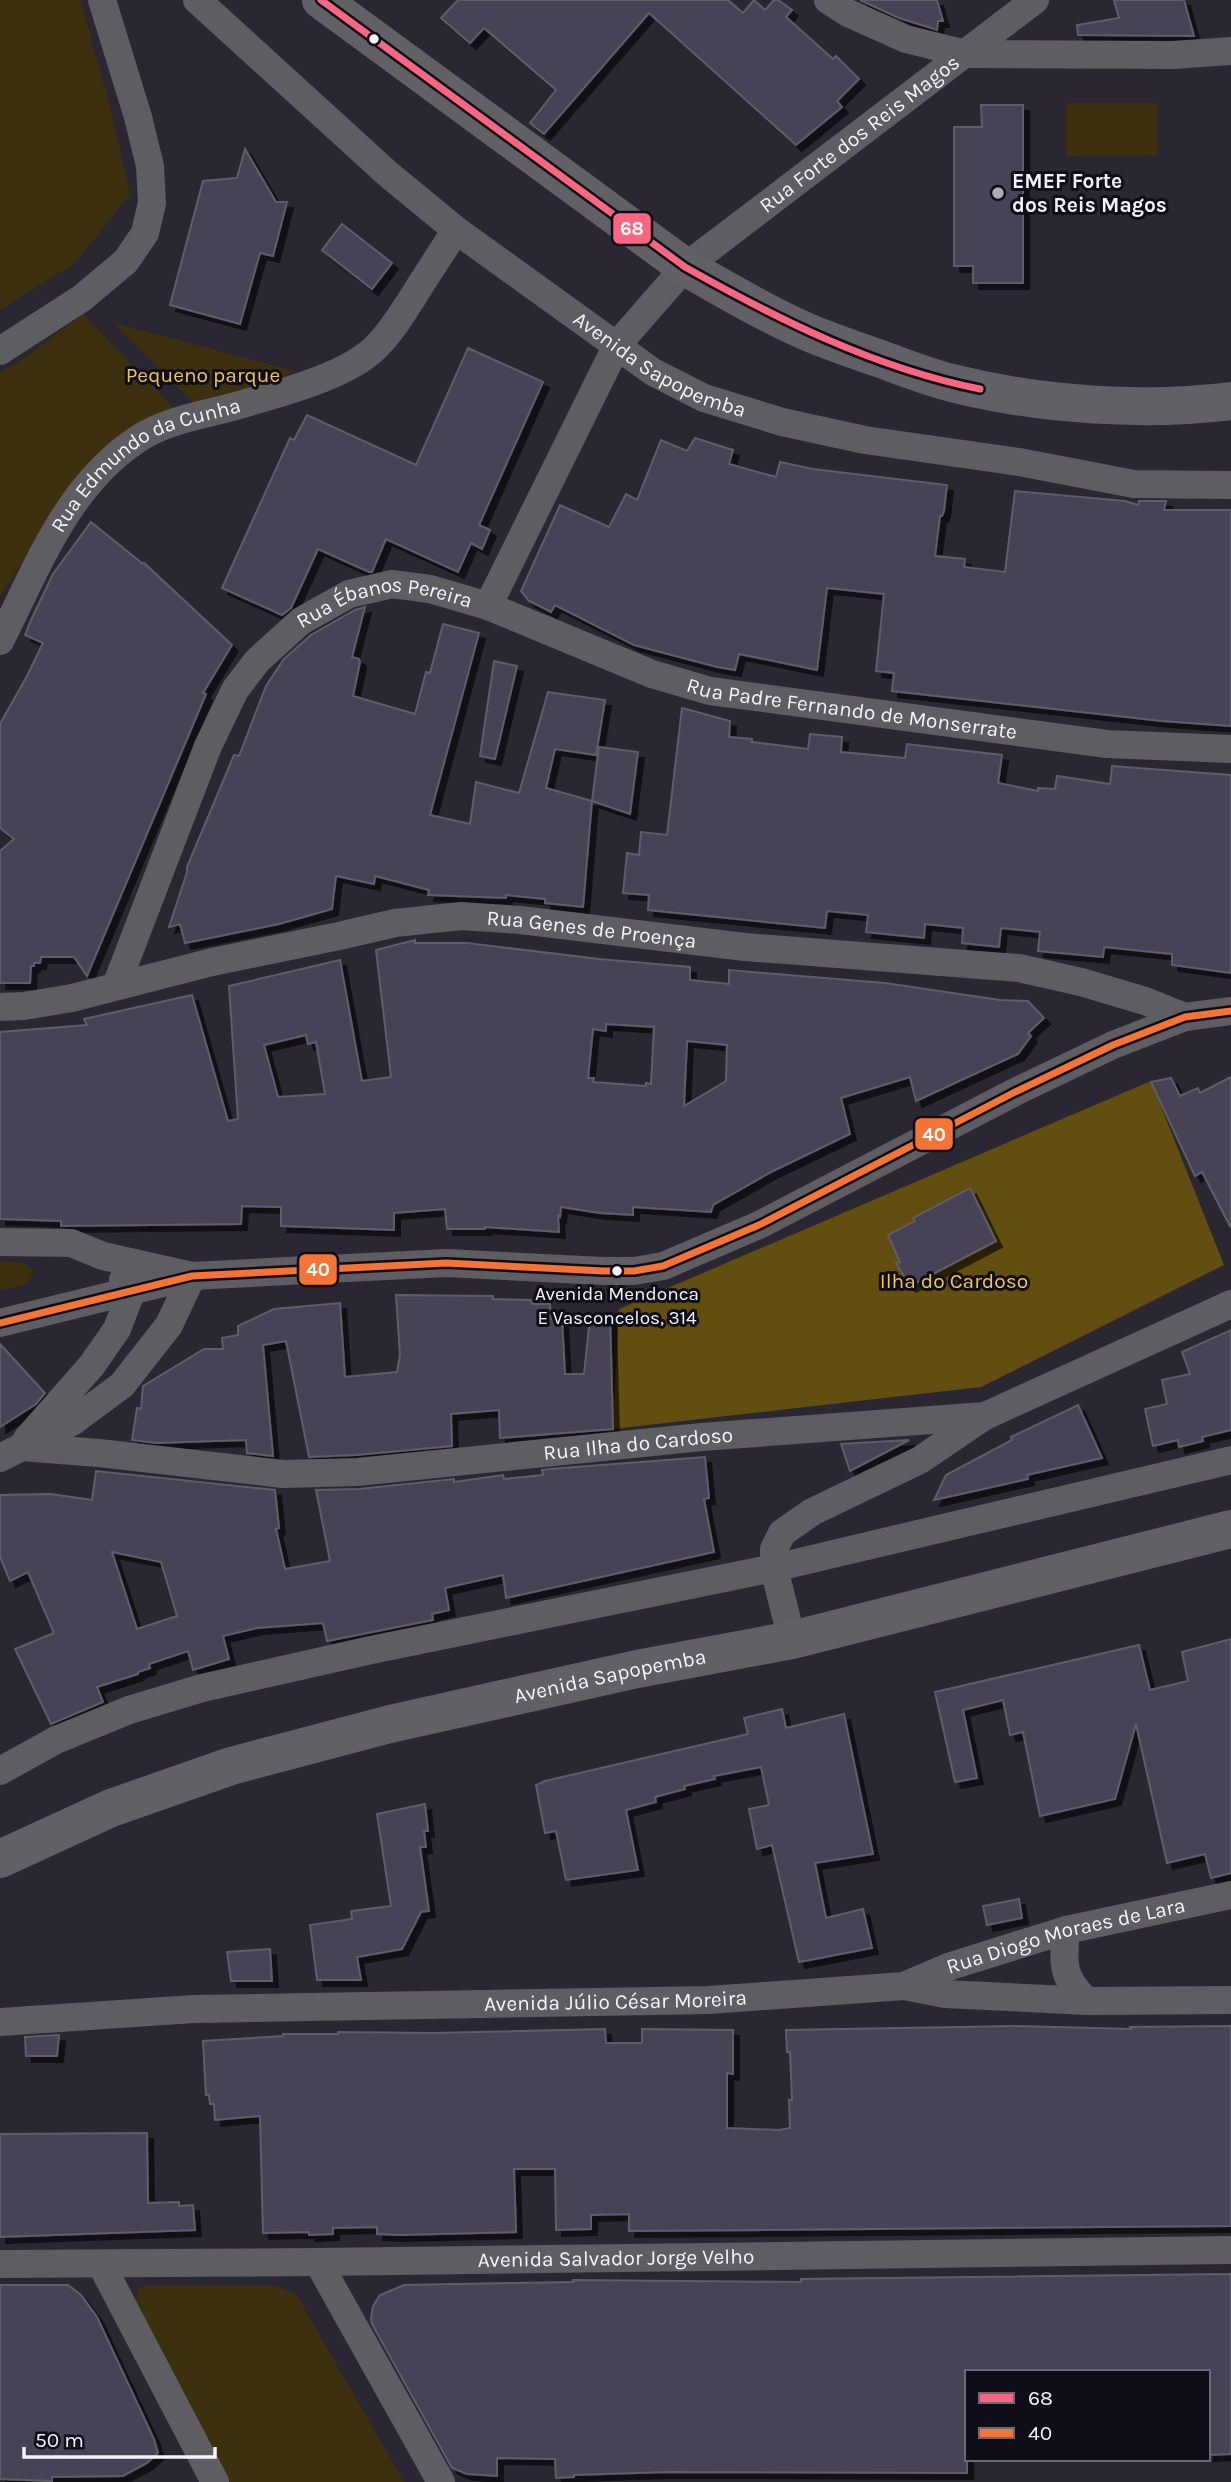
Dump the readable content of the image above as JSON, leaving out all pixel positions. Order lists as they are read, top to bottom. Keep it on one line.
{"streets":{"main road":["Avenida Sapopemba"],"street":["Rua Forte dos Reis Magos","Rua Edmundo da Cunha","Rua Ébanos Pereira","Rua Padre Fernando de Monserrate","Rua Genes de Proença","Rua Ilha do Cardoso","Rua Diogo Moraes de Lara","Avenida Júlio César Moreira","Avenida Salvador Jorge Velho"]},"crossings":[["Rua Forte dos Reis Magos","Rua Ébanos Pereira"],["Avenida Sapopemba","Rua Edmundo da Cunha"],["Avenida Sapopemba","Rua Ébanos Pereira"],["Rua Ébanos Pereira","Rua Padre Fernando de Monserrate"],["Rua Ébanos Pereira","Rua Genes de Proença"],["Rua Diogo Moraes de Lara","Avenida Júlio César Moreira"]],"parks":["Pequeno parque","Ilha do Cardoso"],"places":["EMEF Forte dos Reis Magos","Avenida Mendonca E Vasconcelos, 314"],"lines":["transit line 68","transit line 40"],"legend":["68","40"],"scale_bar":"50 m"}
